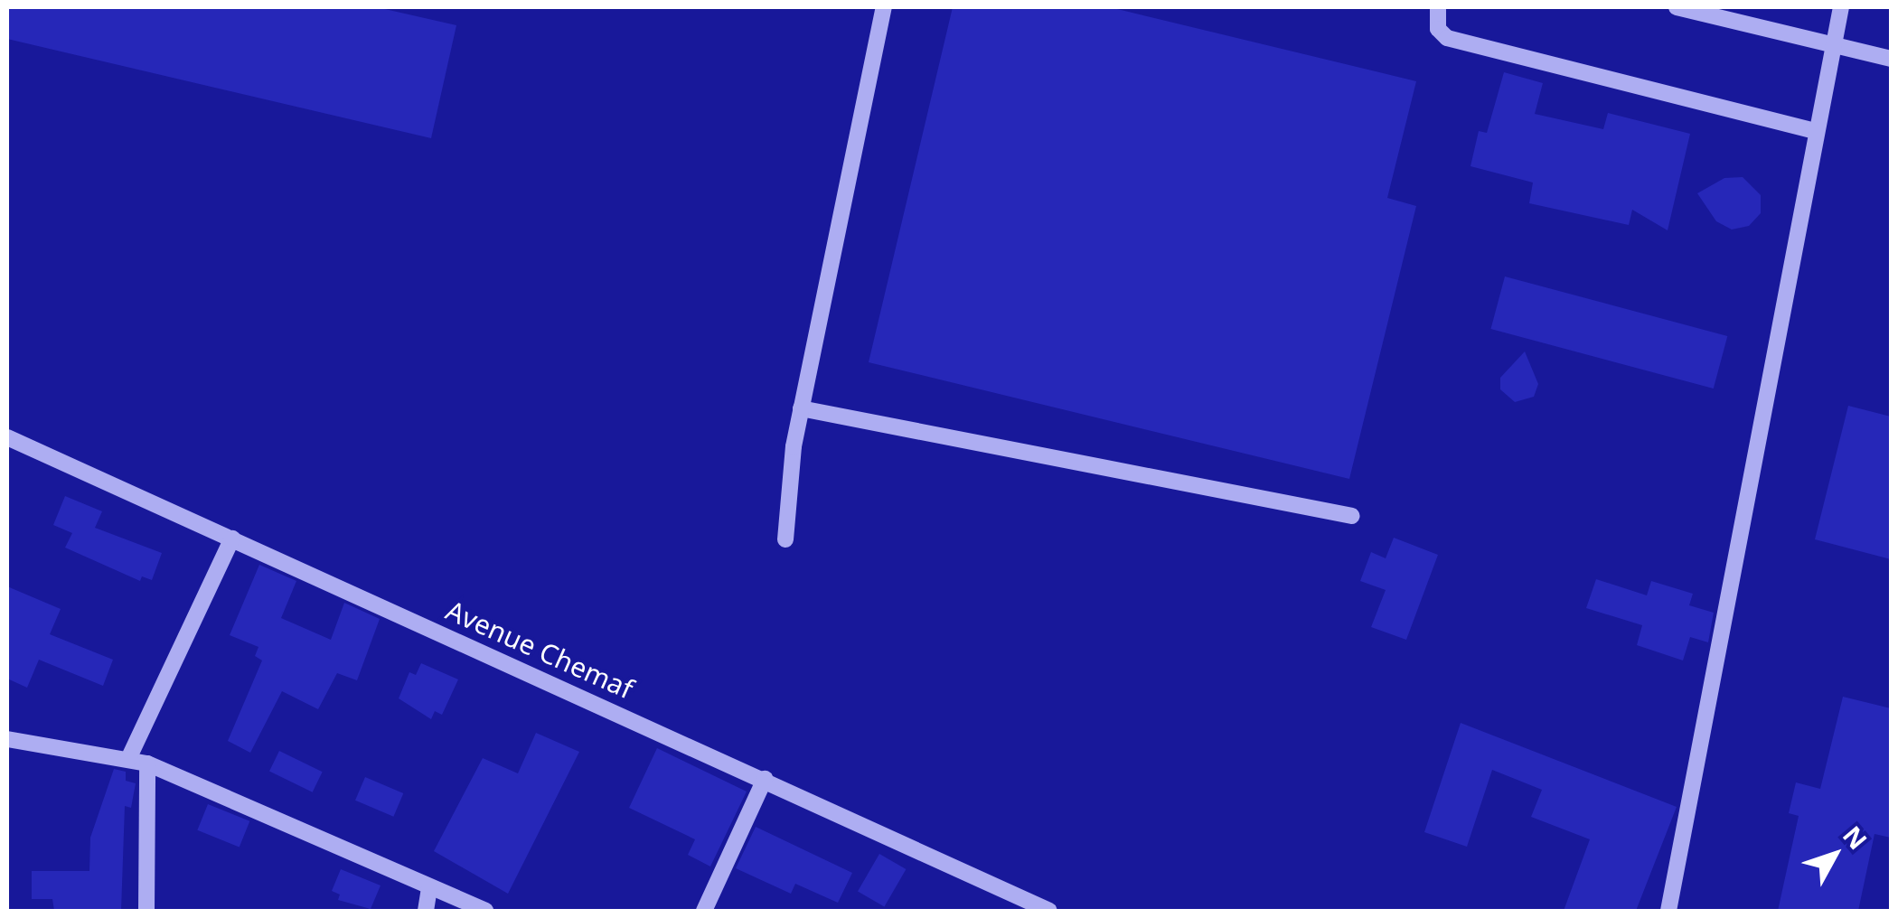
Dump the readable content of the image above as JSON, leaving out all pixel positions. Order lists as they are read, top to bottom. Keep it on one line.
{"streets":{"street":["Avenue Chemaf"]},"north":"top right"}
